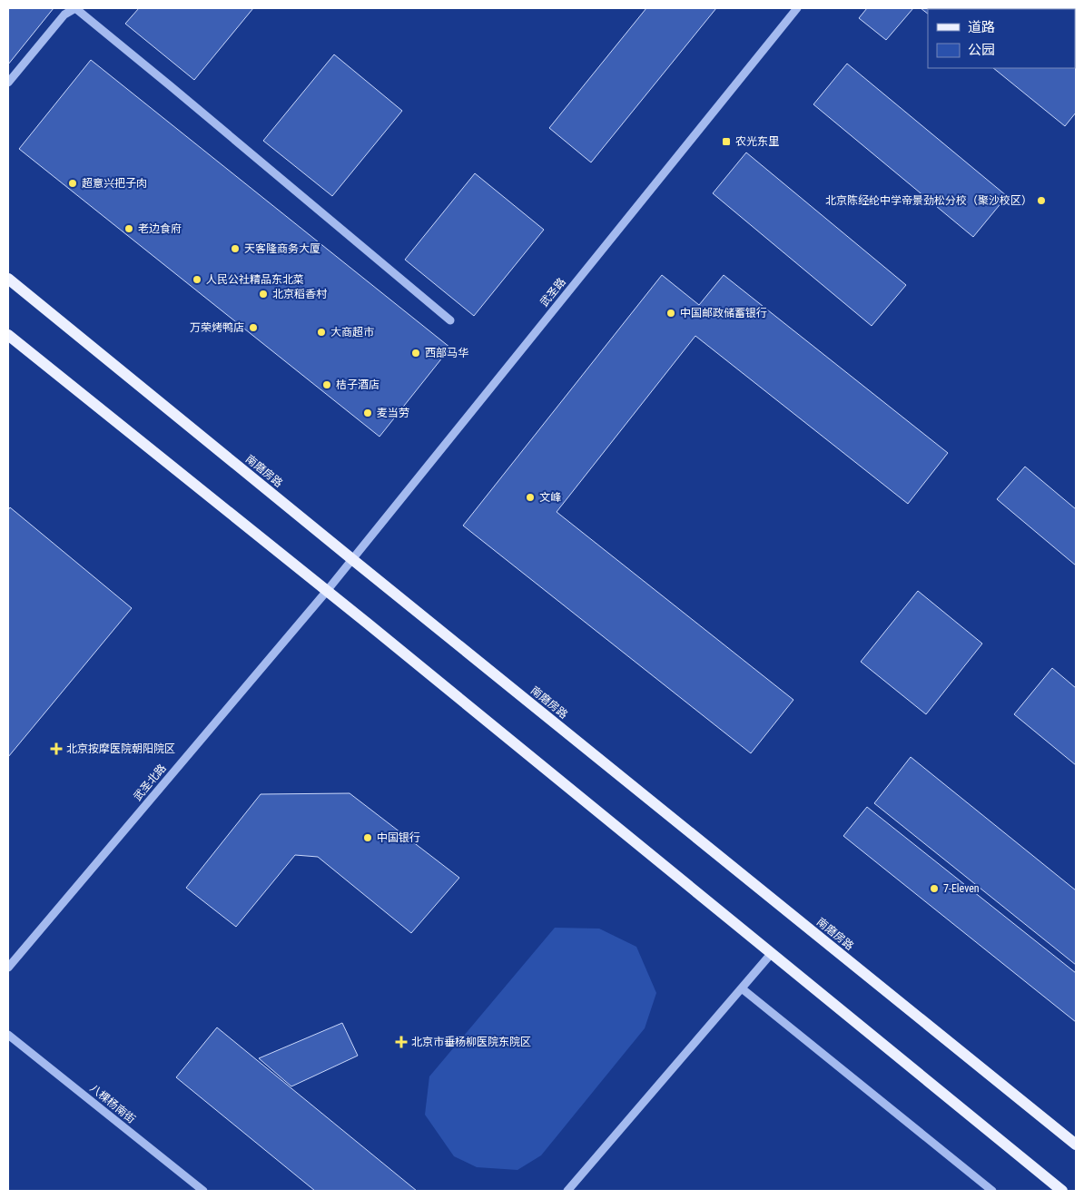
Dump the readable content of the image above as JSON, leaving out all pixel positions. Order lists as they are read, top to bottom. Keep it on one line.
{"streets":{"main road":["南磨房路"],"street":["武圣路","武圣北路","八棵杨南街"]},"crossings":[["武圣路","南磨房路"],["武圣路","武圣北路"]],"places":{"transit":["农光东里"],"other":["超意兴把子肉","北京陈经纶中学帝景劲松分校（聚沙校区）","老边食府","天客隆商务大厦","人民公社精品东北菜","北京稻香村","中国邮政储蓄银行","万荣烤鸭店","大商超市","西部马华","桔子酒店","麦当劳","文峰","中国银行","7-Eleven"],"health":["北京按摩医院朝阳院区","北京市垂杨柳医院东院区"]},"legend":["道路","公园"]}
